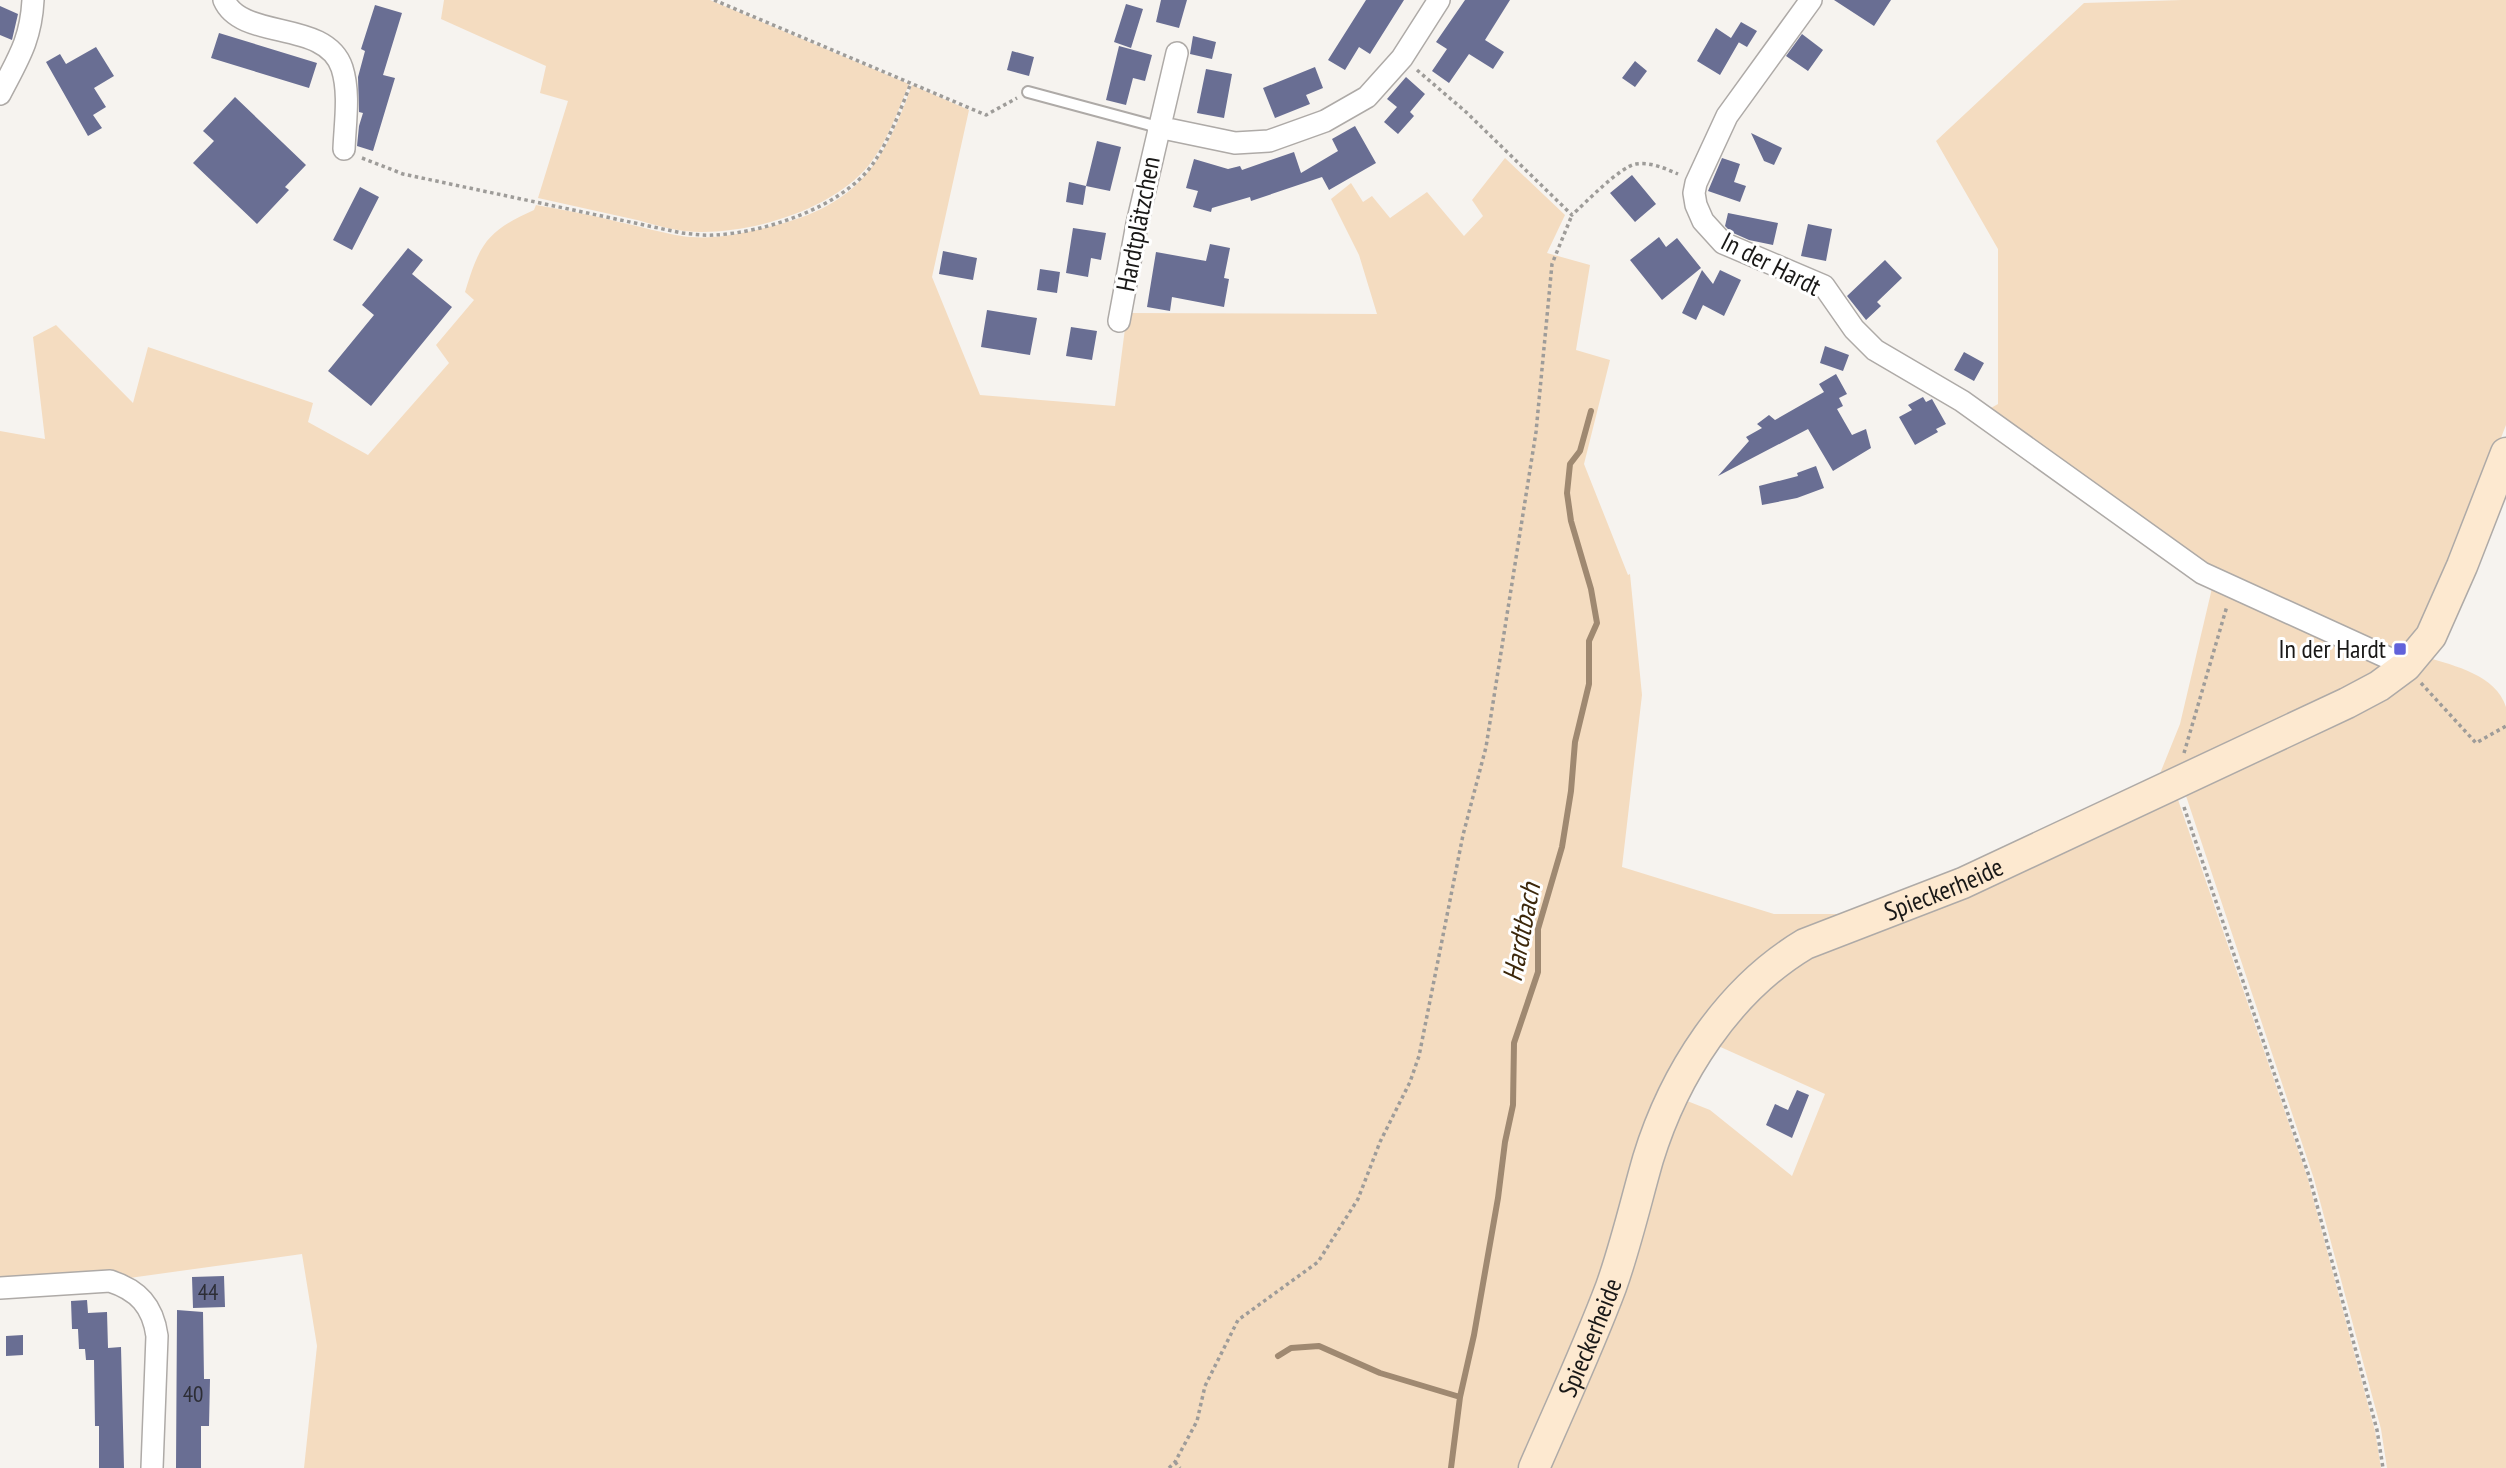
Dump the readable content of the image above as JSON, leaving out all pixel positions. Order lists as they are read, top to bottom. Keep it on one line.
{"streets":{"main road":["Spieckerheide"],"street":["Hardtplätzchen","In der Hardt"]},"crossings":[["In der Hardt","Spieckerheide"]],"water":["Hardtbach"],"places":{"transit":["In der Hardt"]},"house_numbers":["44","40"]}
